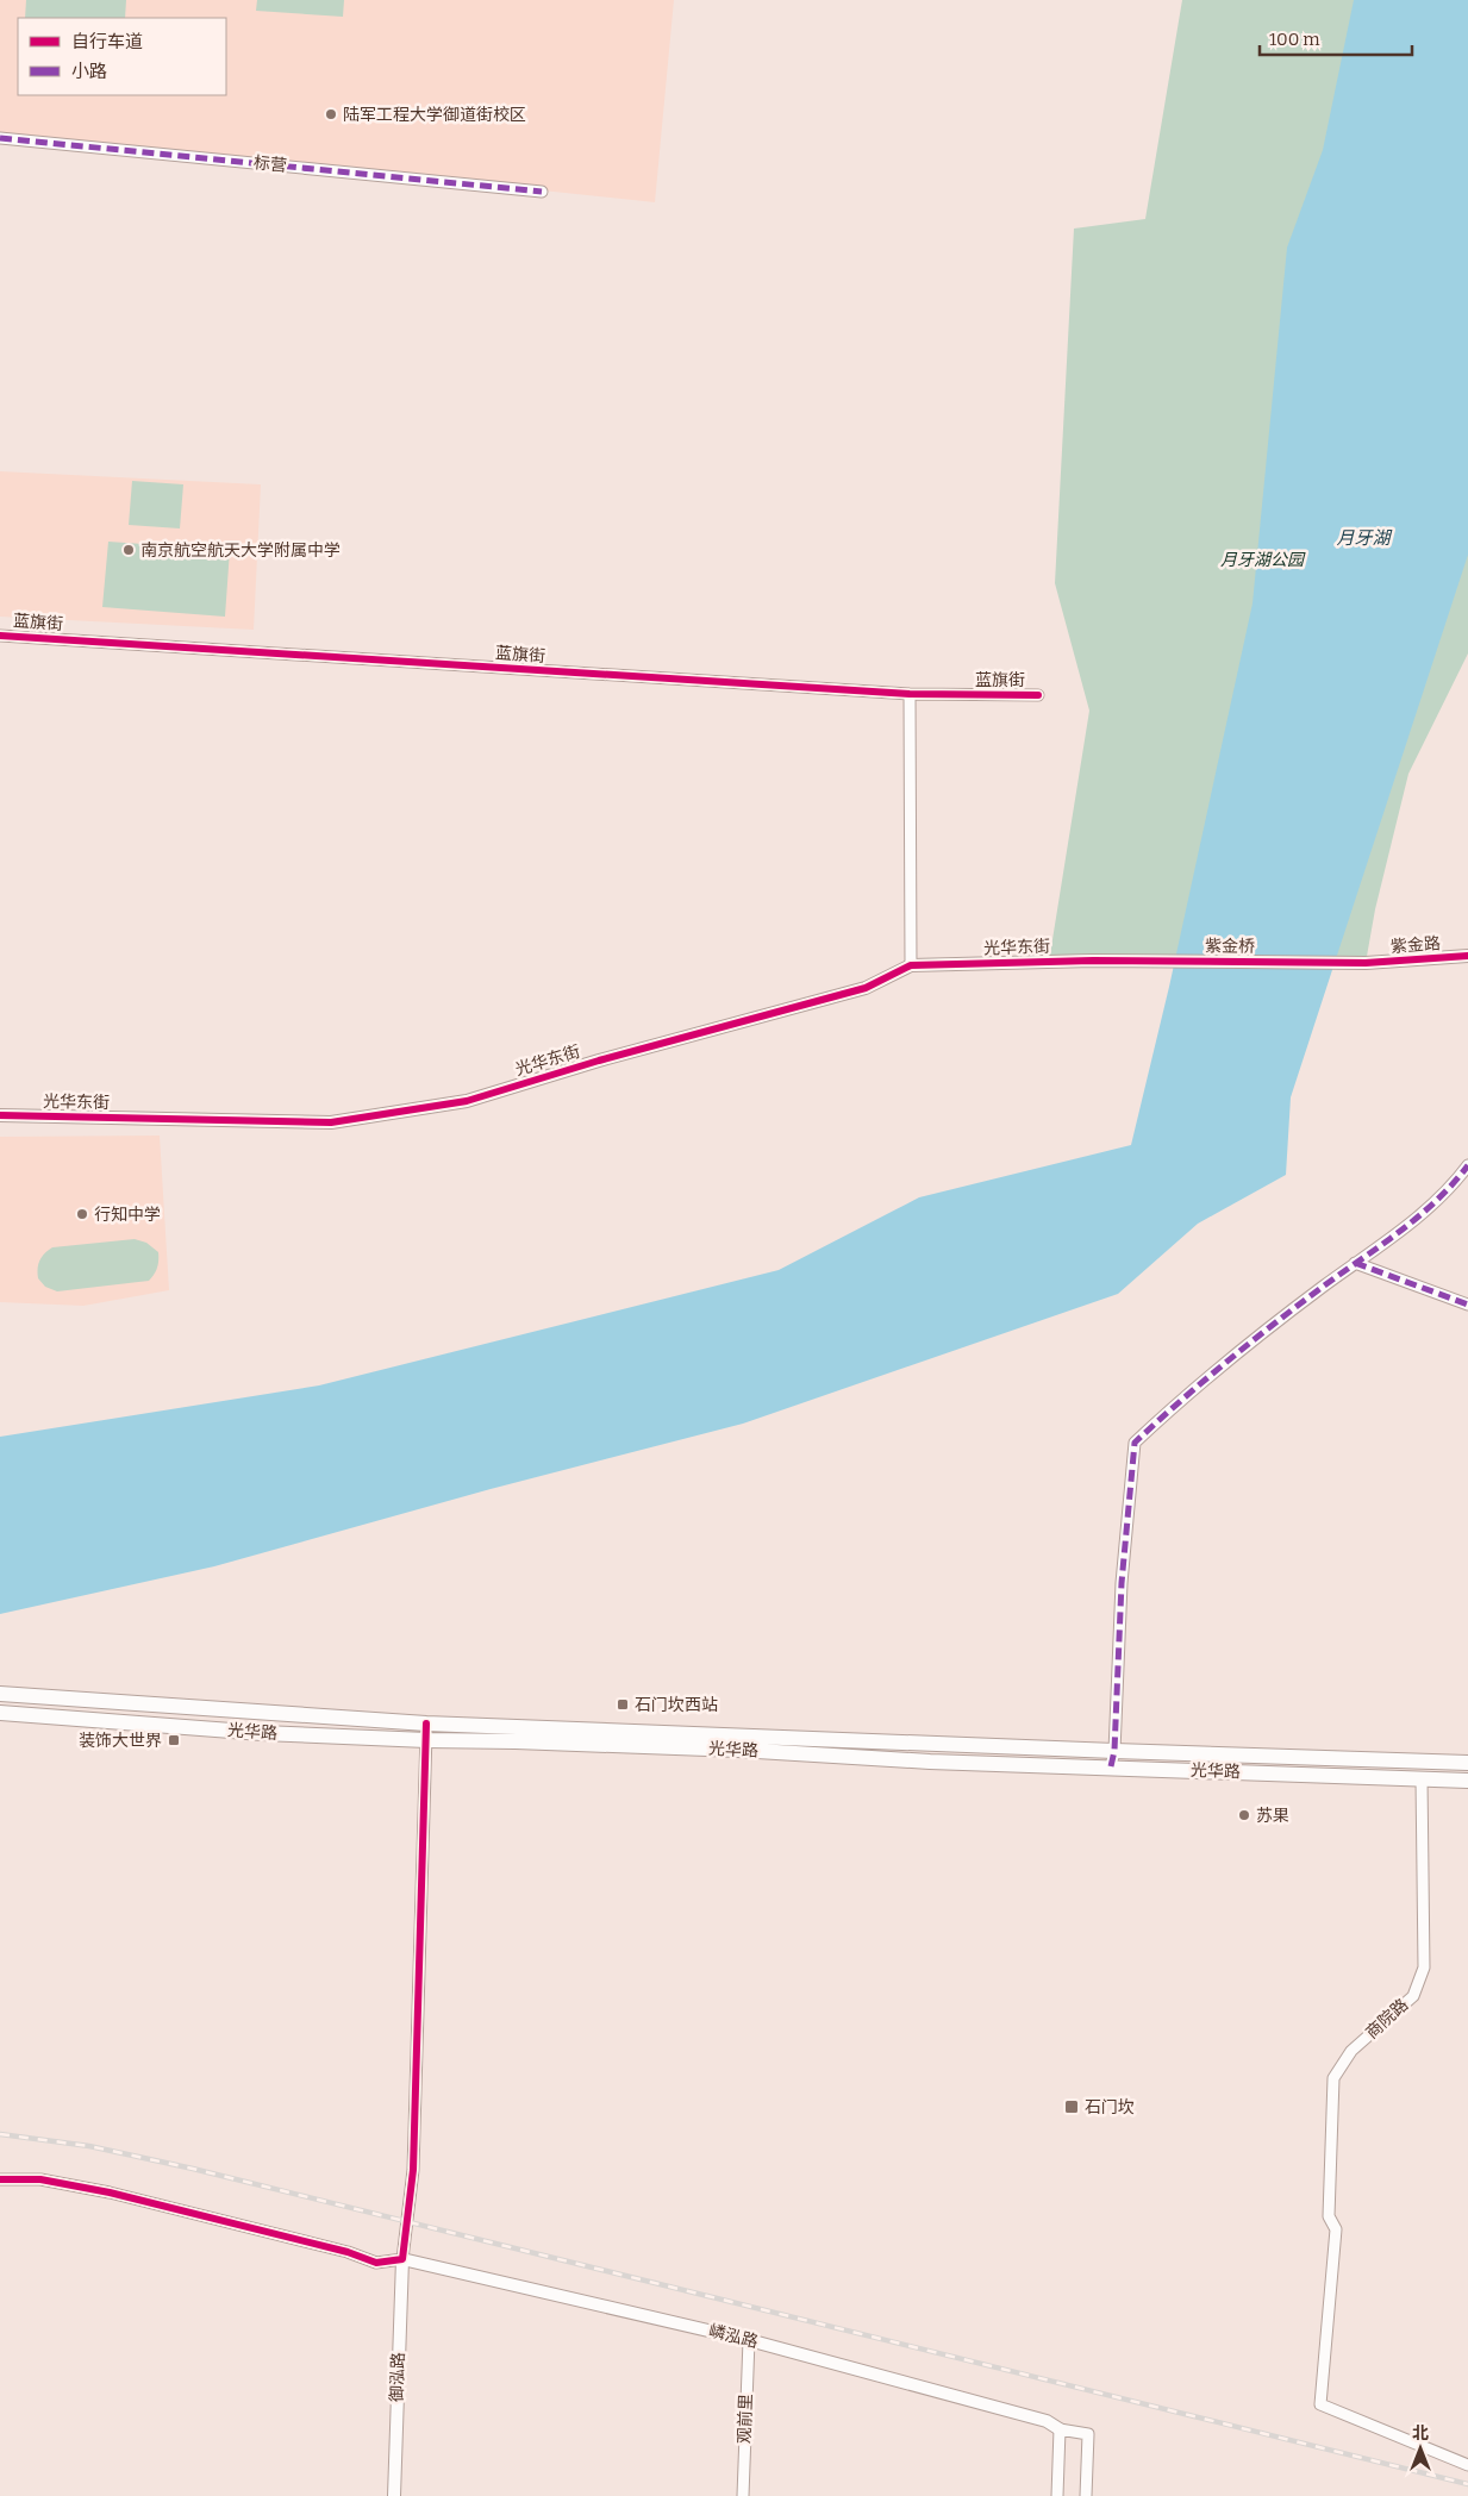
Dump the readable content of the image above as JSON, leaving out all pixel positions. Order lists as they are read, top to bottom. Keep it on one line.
{"streets":{"main road":["光华路"],"street":["标营","蓝旗街","紫金路","紫金桥","光华东街","商院路","嶙泓路","御泓路","观前里"]},"crossings":[["紫金路","紫金桥"],["紫金桥","光华东街"],["光华路","商院路"],["嶙泓路","御泓路"],["嶙泓路","观前里"]],"water":["月牙湖"],"parks":["月牙湖公园"],"places":{"other":["陆军工程大学御道街校区","南京航空航天大学附属中学","行知中学","苏果"],"transit":["石门坎西站","装饰大世界","石门坎"]},"legend":["自行车道","小路"],"scale_bar":"100 m","north":"top"}
